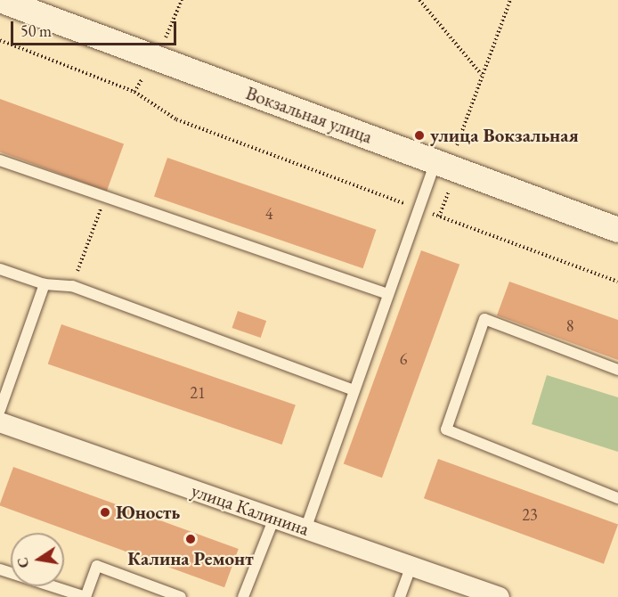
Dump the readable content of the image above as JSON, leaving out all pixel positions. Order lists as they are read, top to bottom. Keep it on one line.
{"streets":{"street":["Вокзальная улица","улица Калинина"]},"places":["улица Вокзальная","Юность","Калина Ремонт"],"house_numbers":["4","8","6","21","23"],"scale_bar":"50 m","north":"left"}
